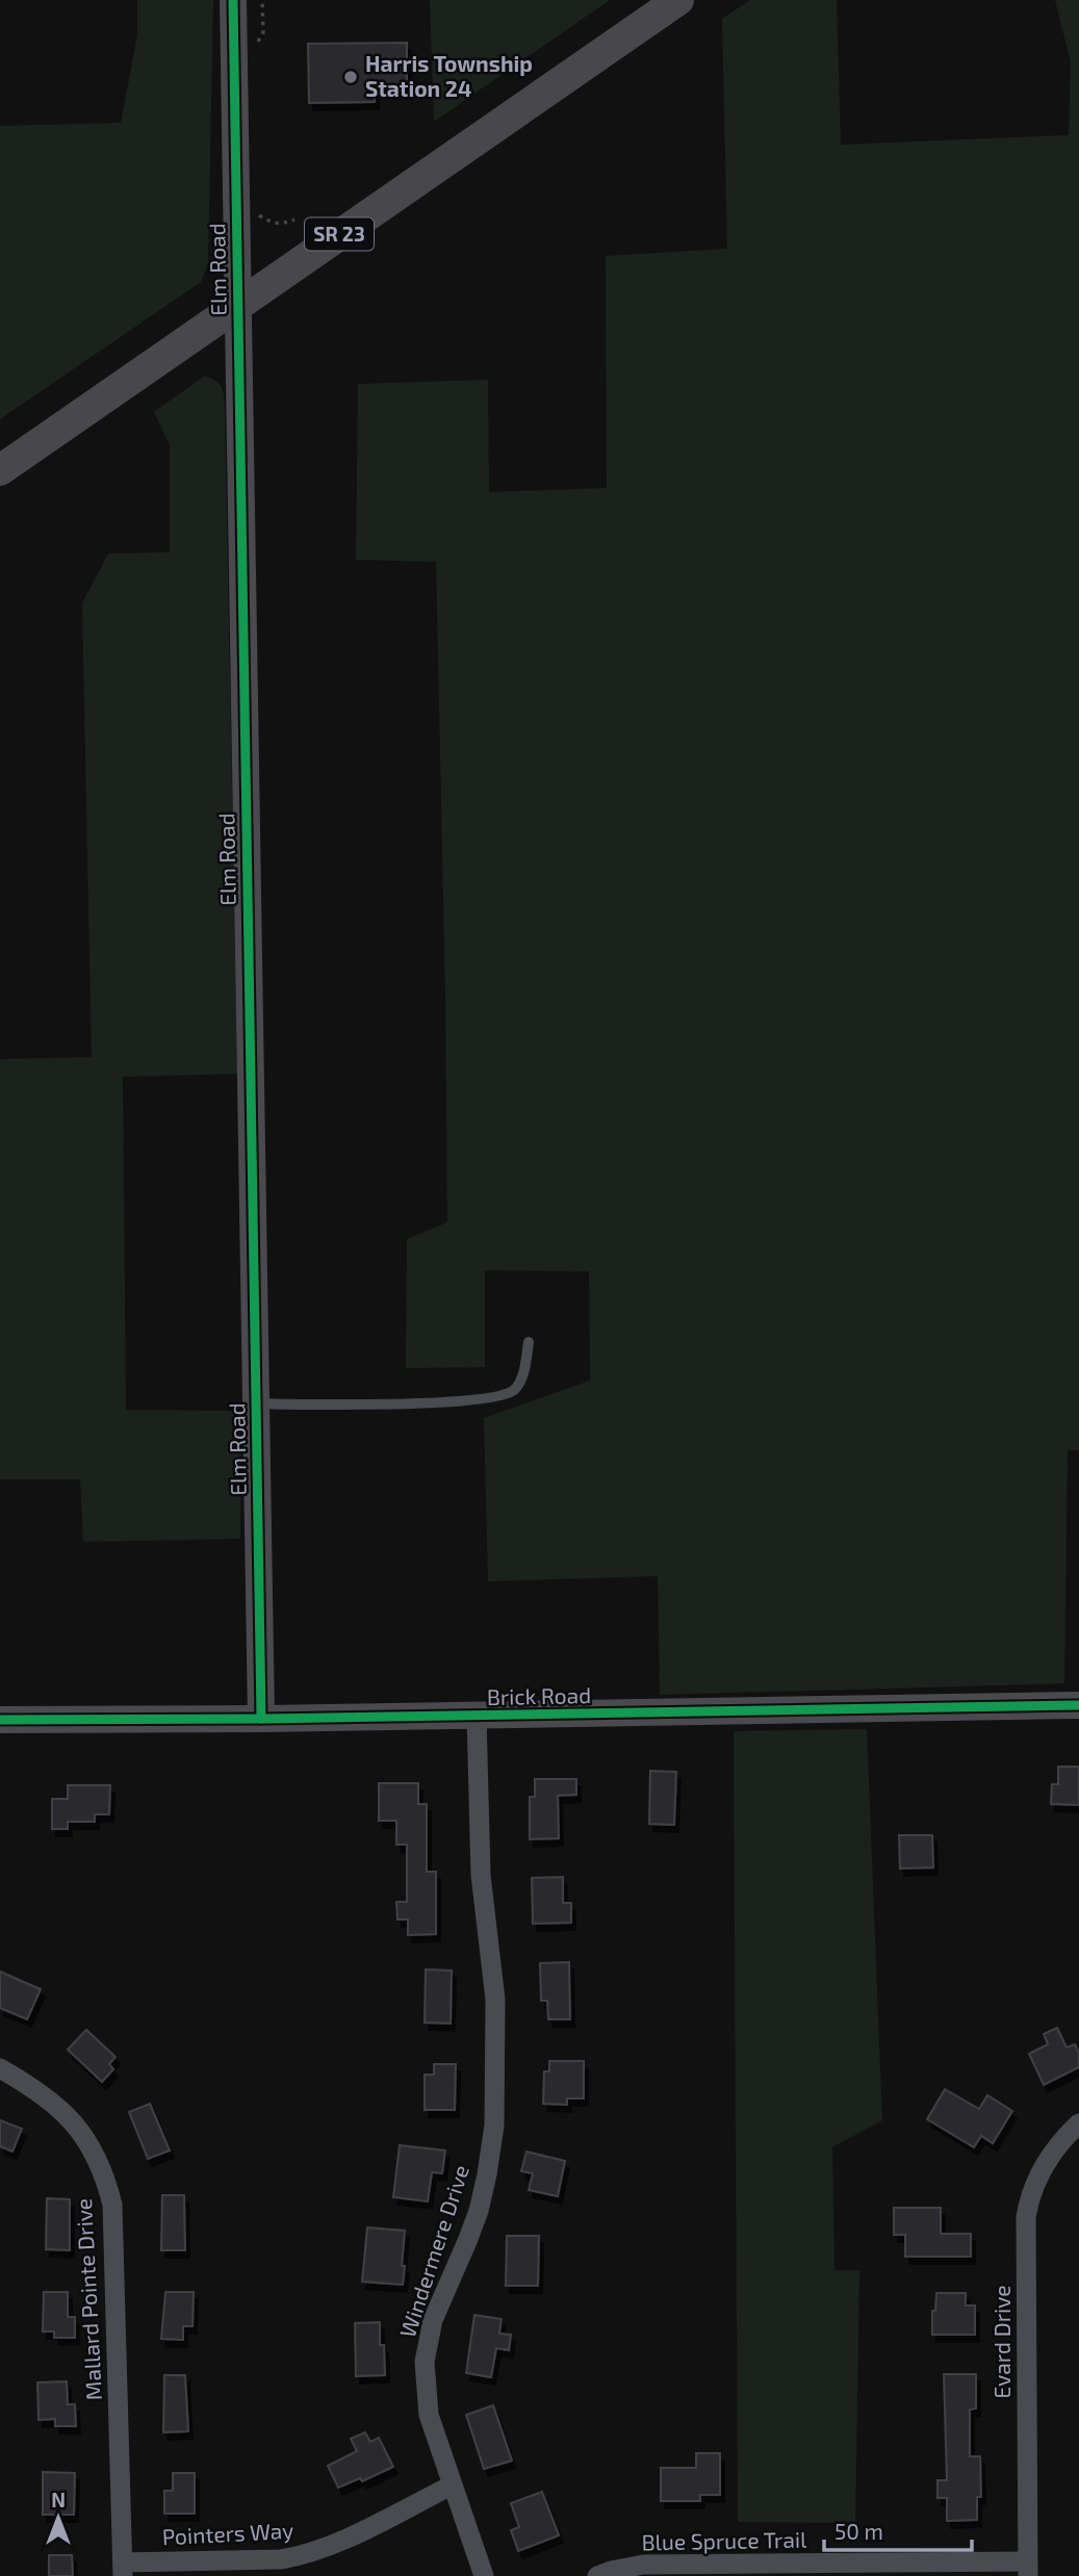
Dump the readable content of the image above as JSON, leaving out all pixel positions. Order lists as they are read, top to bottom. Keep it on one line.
{"streets":{"main road":["SR 23"],"street":["Elm Road","Brick Road","Windermere Drive","Mallard Pointe Drive","Evard Drive","Pointers Way","Blue Spruce Trail"]},"crossings":[["SR 23","Elm Road"],["Elm Road","Brick Road"],["Brick Road","Windermere Drive"],["Windermere Drive","Pointers Way"],["Mallard Pointe Drive","Pointers Way"],["Evard Drive","Blue Spruce Trail"]],"places":["Harris Township Station 24"],"scale_bar":"50 m","north":"top"}
